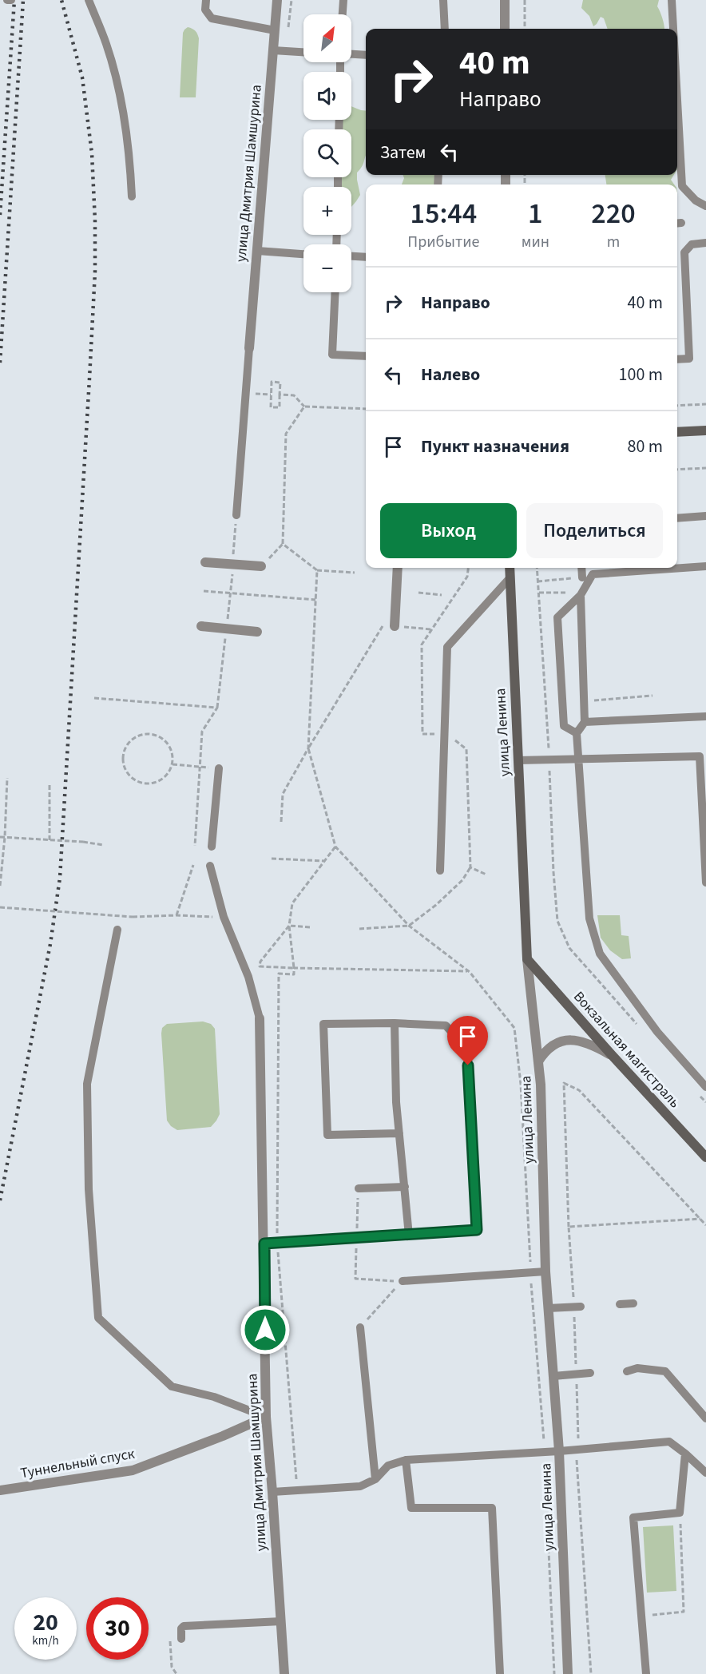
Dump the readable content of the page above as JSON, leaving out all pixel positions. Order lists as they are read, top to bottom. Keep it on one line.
{"streets":{"main road":["улица Ленина","Вокзальная магистраль"],"street":["улица Дмитрия Шамшурина","Туннельный спуск"]},"crossings":[["улица Дмитрия Шамшурина","Туннельный спуск"],["улица Ленина","Вокзальная магистраль"]],"north":"top right","page":{"map_buttons":["+","−"],"turn":["40 m","Направо"],"then":"Затем","eta":["15:44","Прибытие","1","мин","220","m"],"list":[{"name":"Направо","value":"40 m"},{"name":"Налево","value":"100 m"},{"name":"Пункт назначения","value":"80 m"}],"buttons":["Выход","Поделиться"],"speed":"20 km/h","limit":"30"}}
